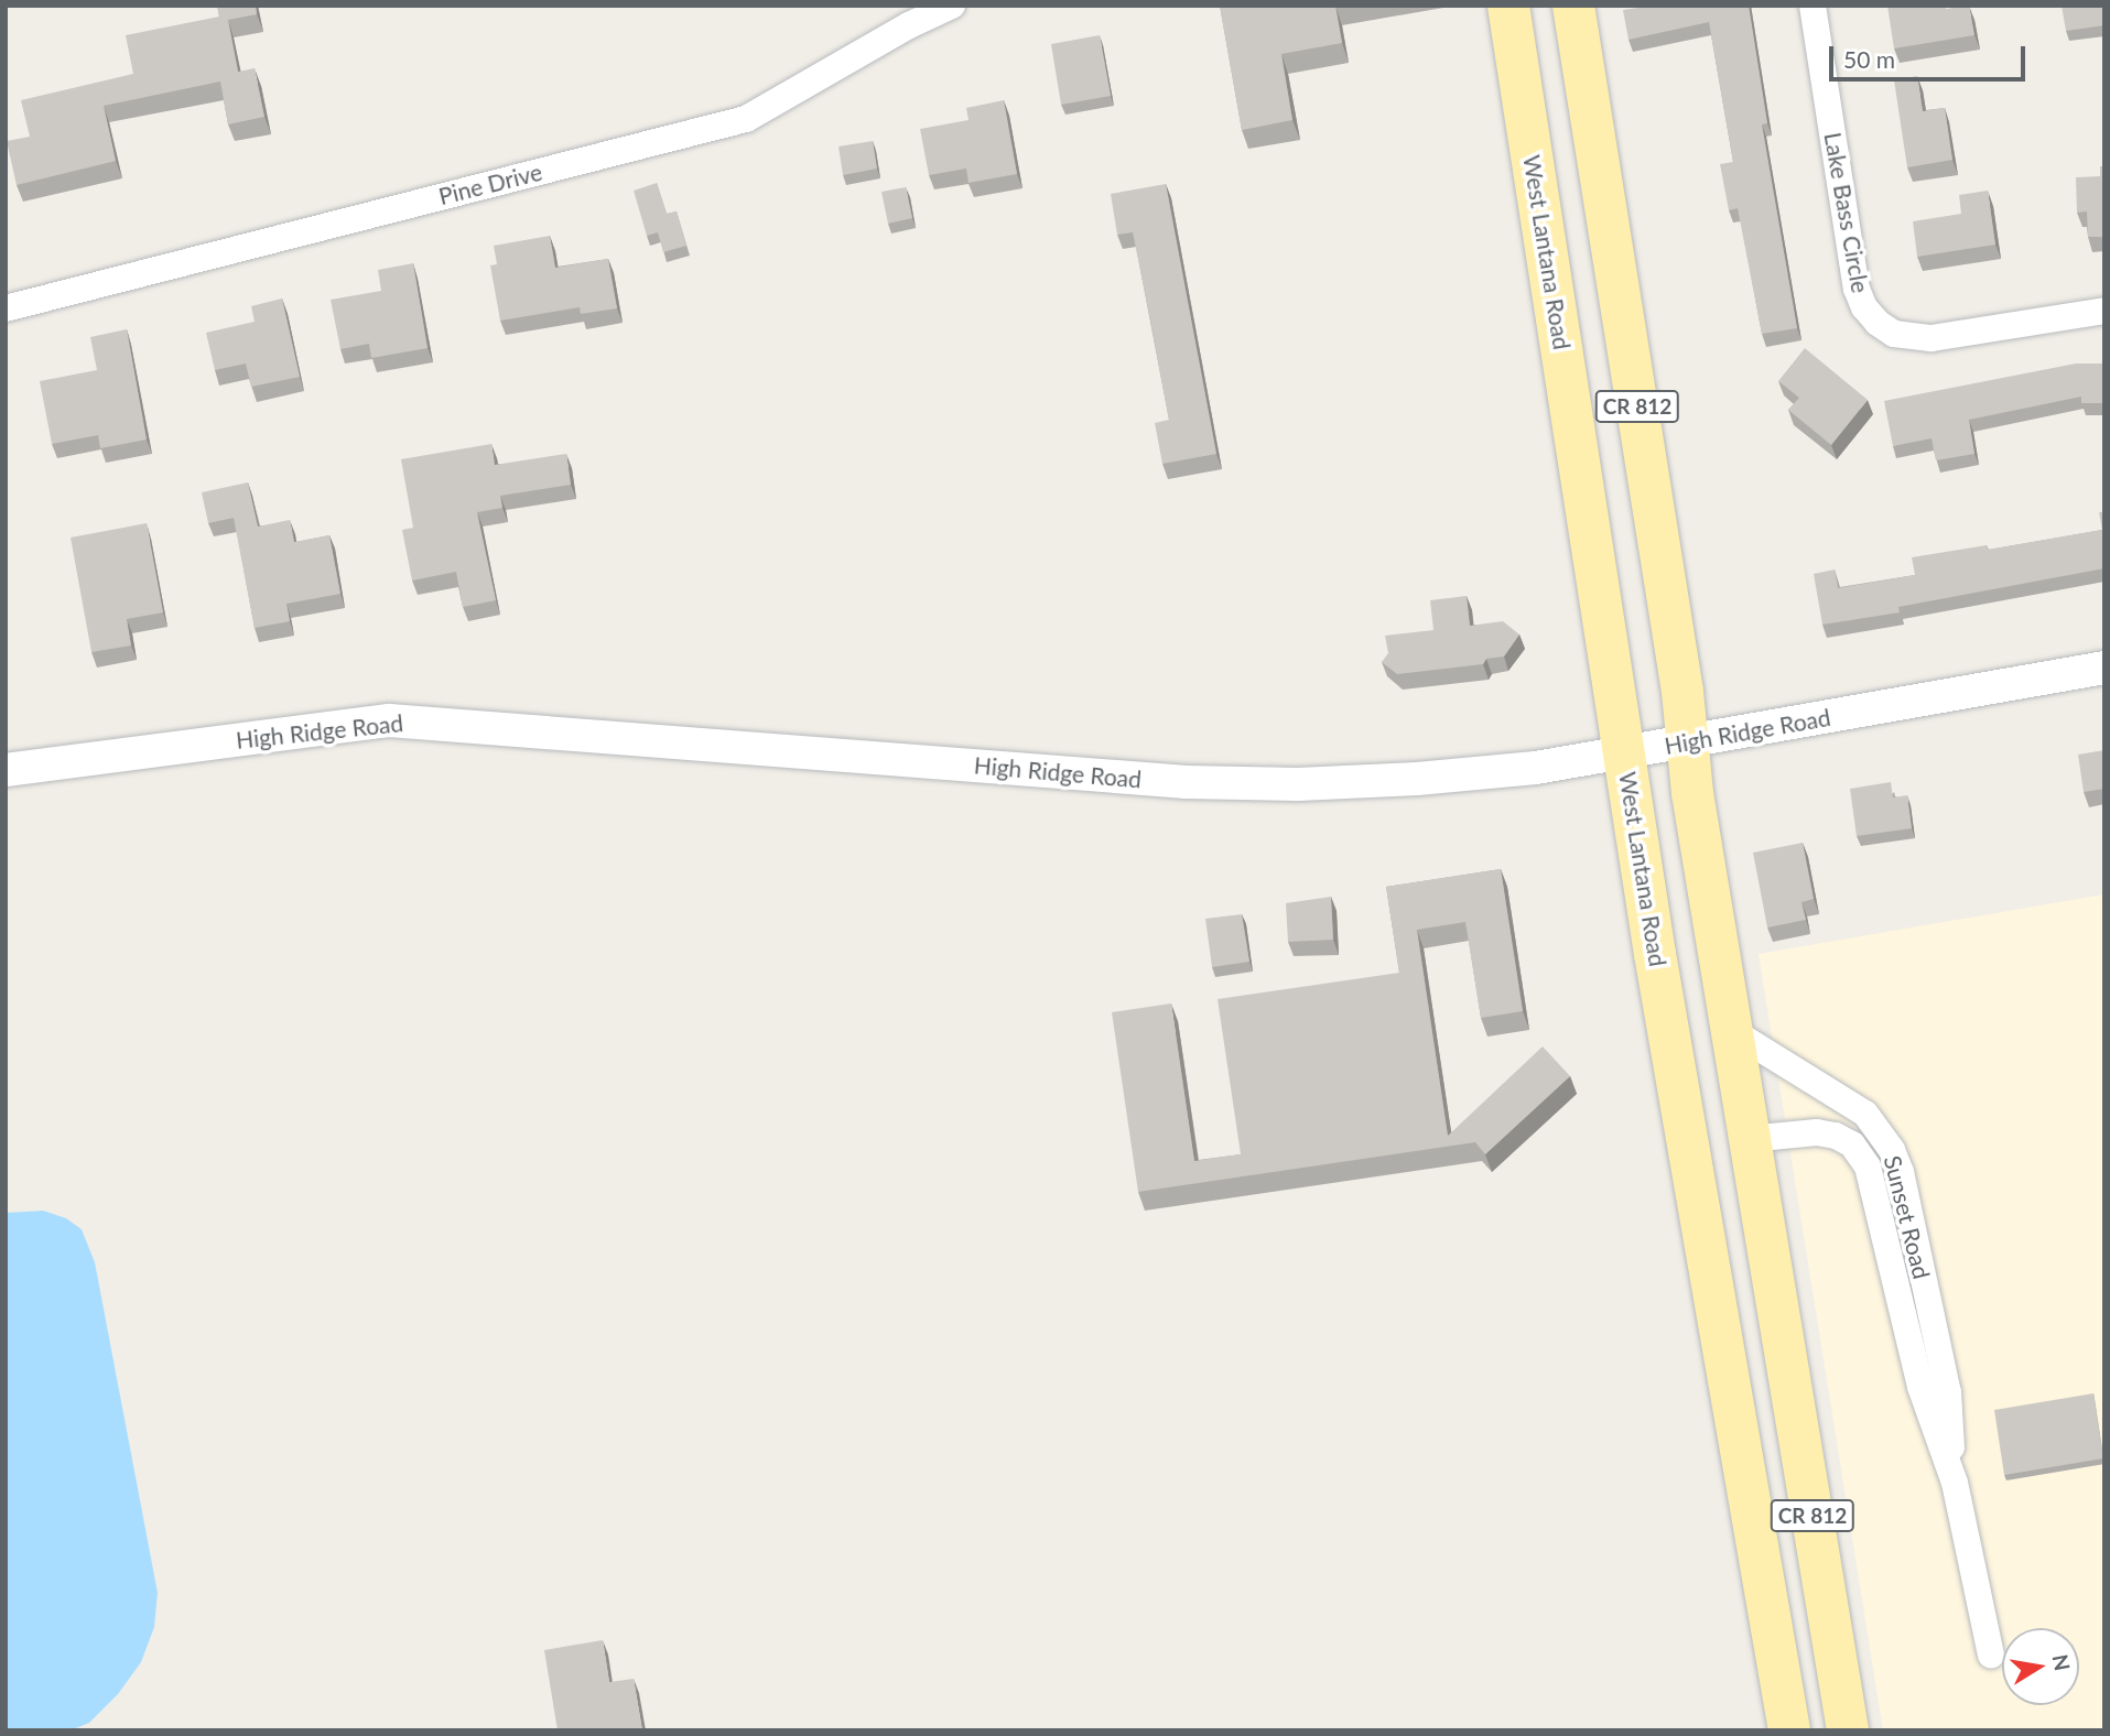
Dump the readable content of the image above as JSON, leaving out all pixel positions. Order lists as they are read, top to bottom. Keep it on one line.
{"streets":{"main road":["West Lantana Road","CR 812"],"street":["Pine Drive","Lake Bass Circle","High Ridge Road","Sunset Road"]},"crossings":[["West Lantana Road","High Ridge Road"],["CR 812","High Ridge Road"],["CR 812","Sunset Road"]],"scale_bar":"50 m","north":"right"}
